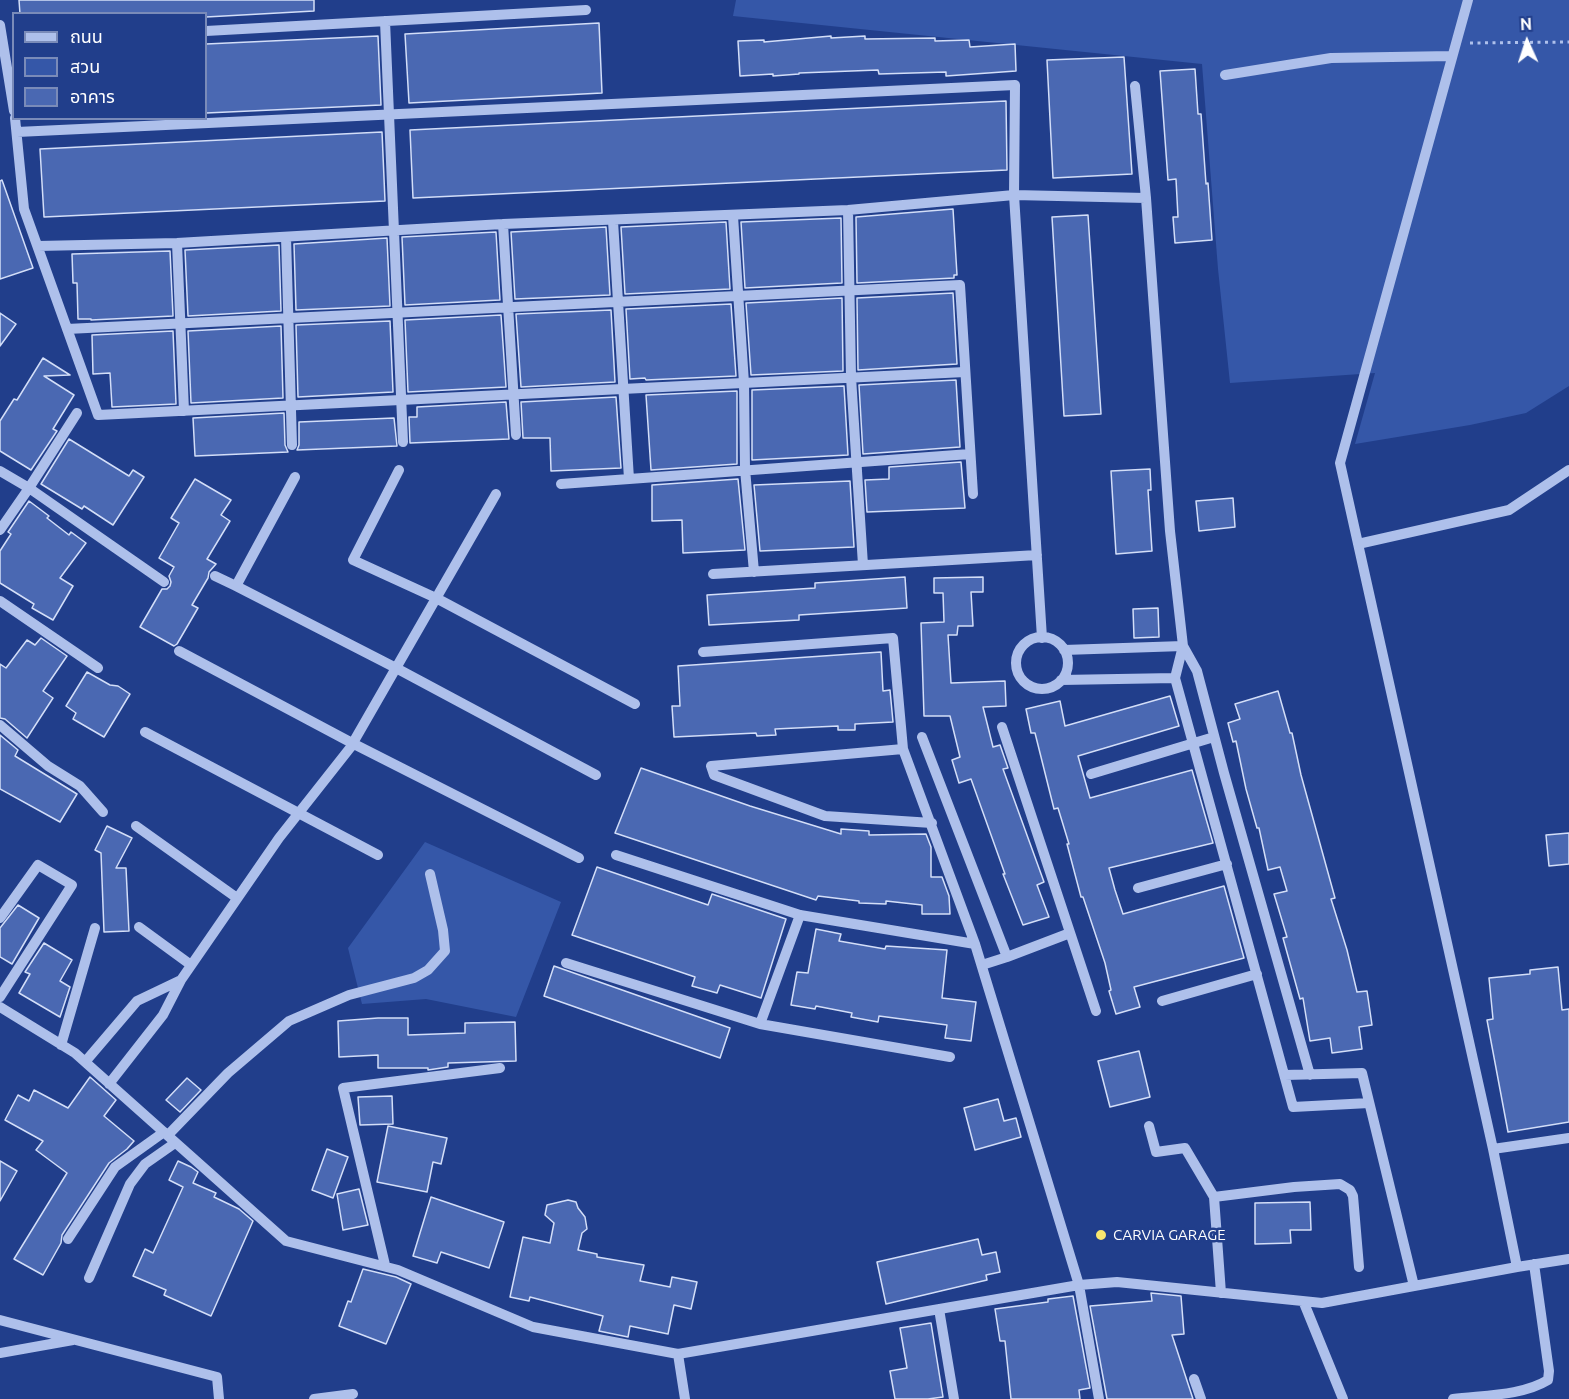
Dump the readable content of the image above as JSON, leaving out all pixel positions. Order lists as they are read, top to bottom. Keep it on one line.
{"places":["CARVIA GARAGE"],"legend":["ถนน","สวน","อาคาร"],"north":"top"}
